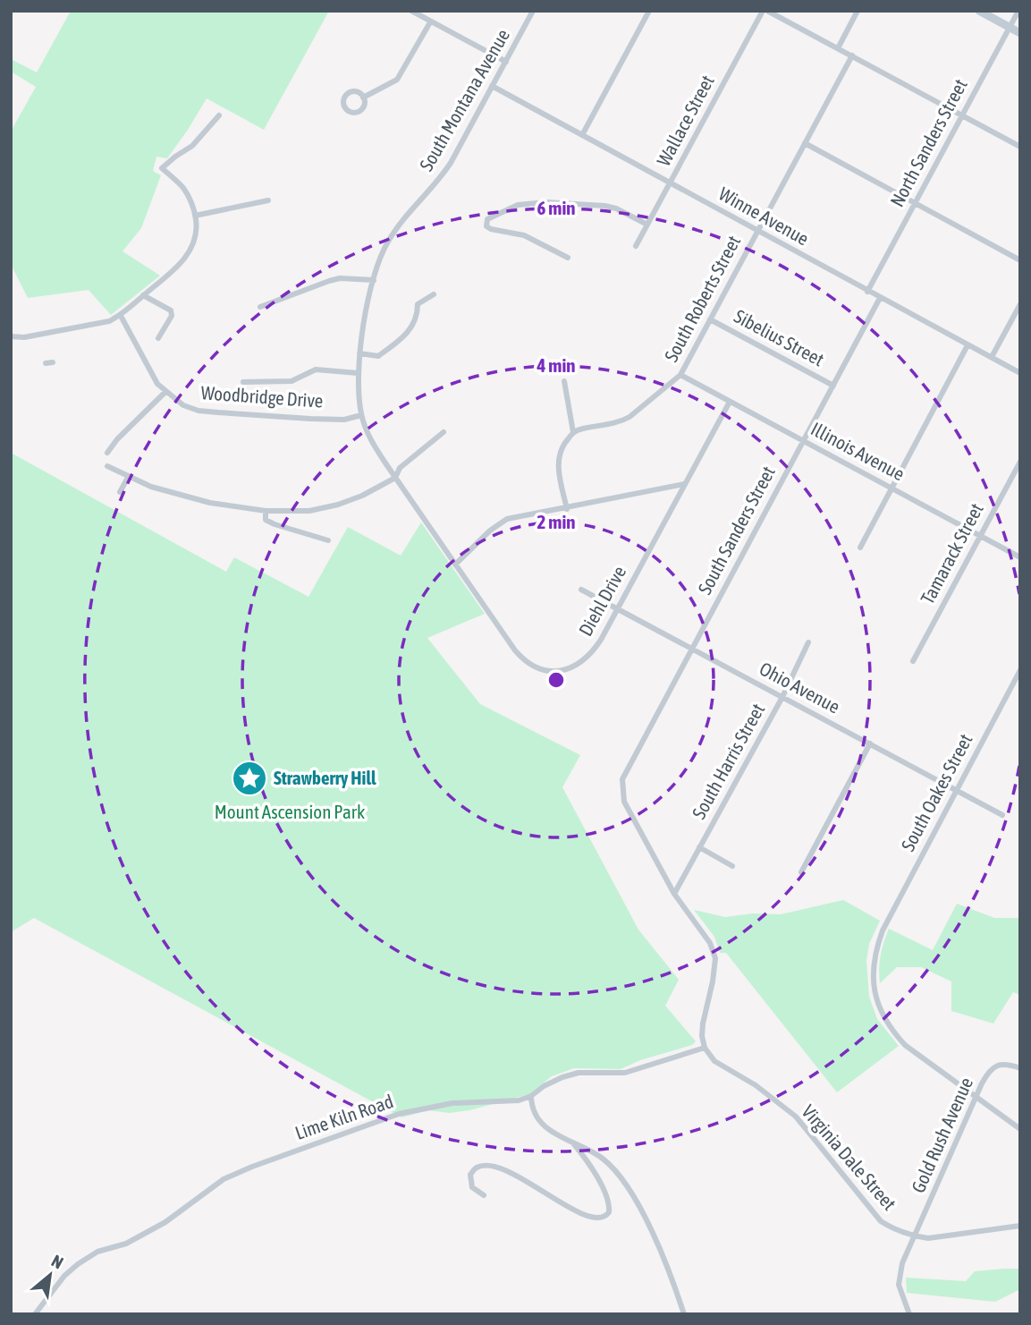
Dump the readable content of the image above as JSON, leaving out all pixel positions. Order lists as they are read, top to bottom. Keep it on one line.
{"streets":{"street":["South Montana Avenue","Wallace Street","North Sanders Street","Winne Avenue","South Roberts Street","Sibelius Street","Woodbridge Drive","Illinois Avenue","South Sanders Street","Tamarack Street","Diehl Drive","Ohio Avenue","South Harris Street","South Oakes Street","Lime Kiln Road","Gold Rush Avenue","Virginia Dale Street"]},"crossings":[["South Montana Avenue","Winne Avenue"],["South Montana Avenue","Woodbridge Drive"],["South Montana Avenue","Diehl Drive"],["Wallace Street","Winne Avenue"],["North Sanders Street","Winne Avenue"],["Winne Avenue","South Roberts Street"],["Winne Avenue","South Sanders Street"],["South Roberts Street","Sibelius Street"],["South Roberts Street","Illinois Avenue"],["Sibelius Street","South Sanders Street"],["Illinois Avenue","South Sanders Street"],["Illinois Avenue","Tamarack Street"],["Illinois Avenue","Diehl Drive"],["South Sanders Street","Ohio Avenue"],["South Sanders Street","South Harris Street"],["Diehl Drive","Ohio Avenue"],["Ohio Avenue","South Harris Street"],["Ohio Avenue","South Oakes Street"],["South Oakes Street","Gold Rush Avenue"],["Lime Kiln Road","Virginia Dale Street"],["Gold Rush Avenue","Virginia Dale Street"]],"parks":["Mount Ascension Park"],"places":{"place":["Strawberry Hill"]},"north":"top right","rings":["6 min","4 min","2 min"]}
